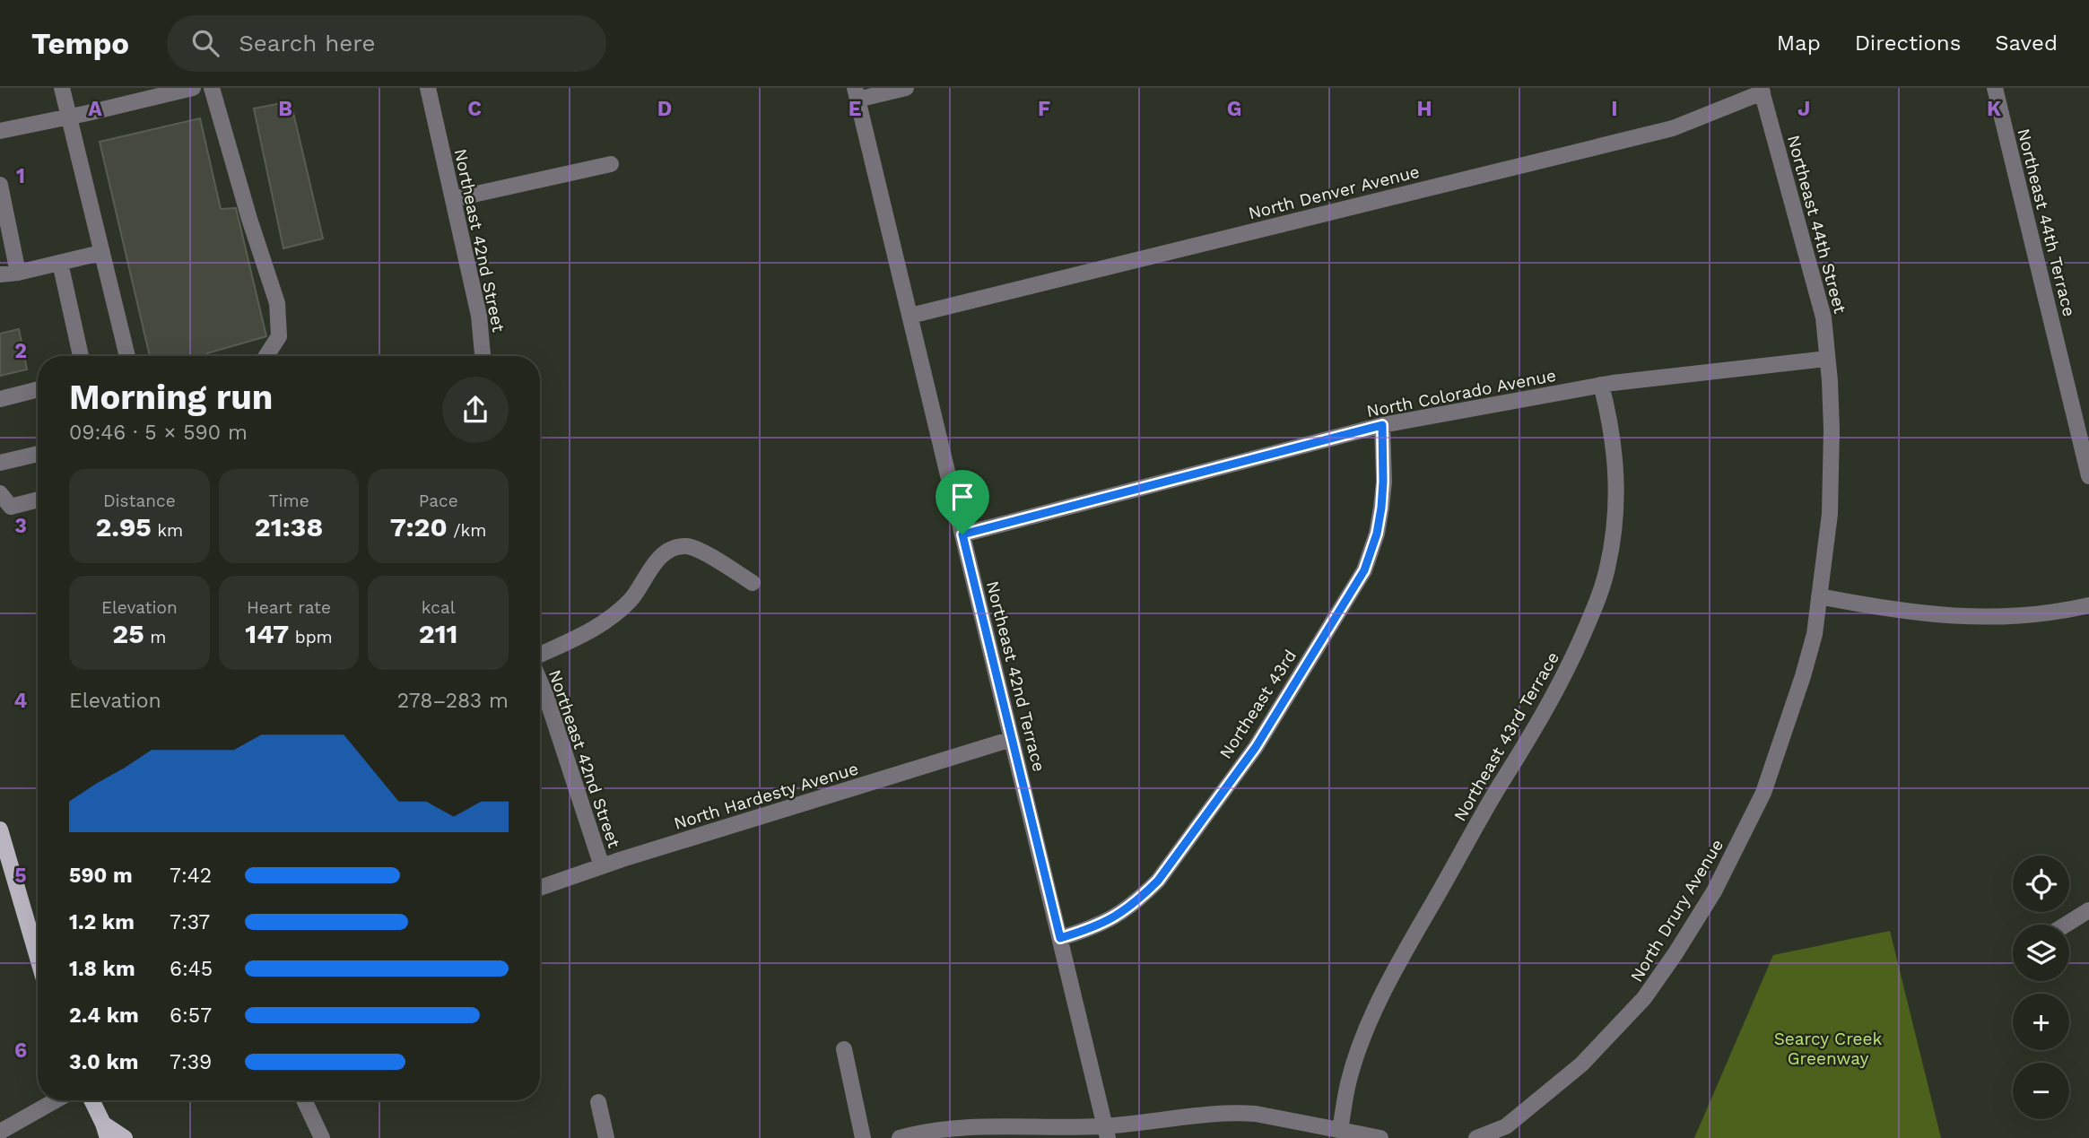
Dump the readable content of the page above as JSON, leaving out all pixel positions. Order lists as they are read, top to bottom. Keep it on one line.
{"streets":{"street":["North Denver Avenue","Northeast 44th Terrace","Northeast 44th Street","Northeast 42nd Street","North Colorado Avenue","Northeast 42nd Terrace","Northeast 43rd","Northeast 43rd Terrace","North Hardesty Avenue","North Drury Avenue"]},"crossings":[["North Denver Avenue","Northeast 44th Street"],["North Denver Avenue","Northeast 42nd Terrace"],["Northeast 44th Street","North Colorado Avenue"],["Northeast 44th Street","North Drury Avenue"],["Northeast 42nd Street","North Hardesty Avenue"],["North Colorado Avenue","Northeast 42nd Terrace"],["North Colorado Avenue","Northeast 43rd"],["North Colorado Avenue","Northeast 43rd Terrace"],["Northeast 42nd Terrace","Northeast 43rd"],["Northeast 42nd Terrace","North Hardesty Avenue"]],"parks":["Searcy Creek Greenway"],"page":{"header":"Tempo","search":"Search here","nav":["Map","Directions","Saved"],"heading":["Morning run","09:46 · 5 × 590 m"],"stats":[["Distance","2.95 km"],["Time","21:38"],["Pace","7:20 /km"],["Elevation","25 m"],["Heart rate","147 bpm"],["kcal","211"]],"chart":["Elevation","278–283 m"],"list":[{"name":"590 m","note":"7:42"},{"name":"1.2 km","note":"7:37"},{"name":"1.8 km","note":"6:45"},{"name":"2.4 km","note":"6:57"},{"name":"3.0 km","note":"7:39"}],"map_buttons":["+","−"]},"grid":{"columns":["A","B","C","D","E","F","G","H","I","J","K"],"rows":["1","2","3","4","5","6"]}}
